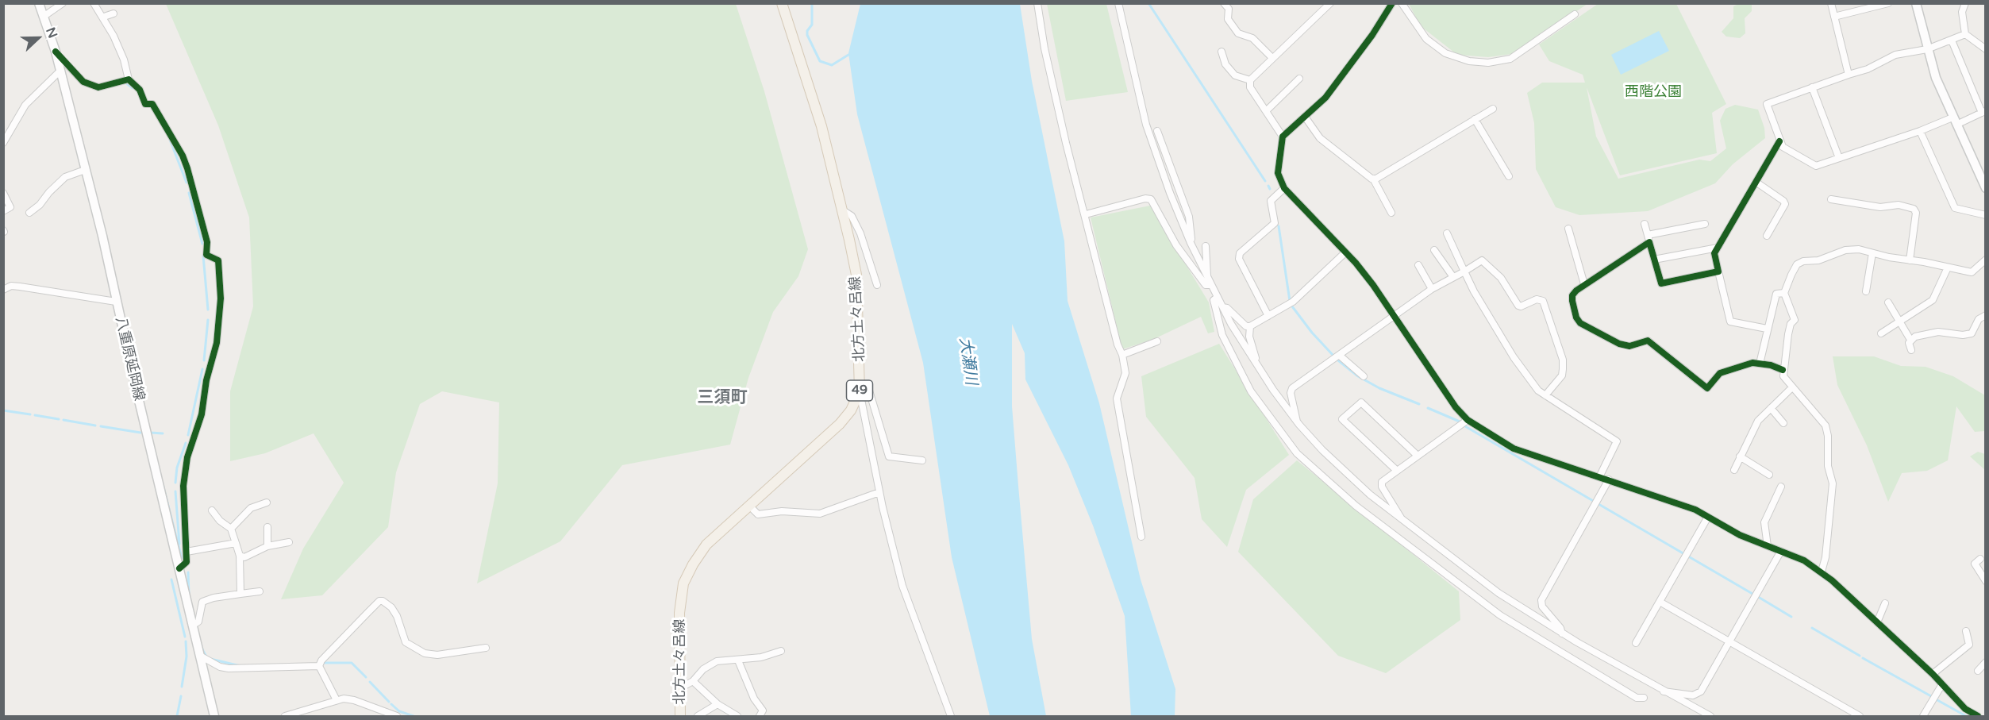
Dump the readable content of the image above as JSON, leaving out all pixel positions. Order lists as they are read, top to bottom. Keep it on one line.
{"streets":{"main road":["北方土々呂線","八重原延岡線","49"]},"districts":["三須町"],"water":["大瀬川"],"parks":["西階公園"],"north":"right"}
